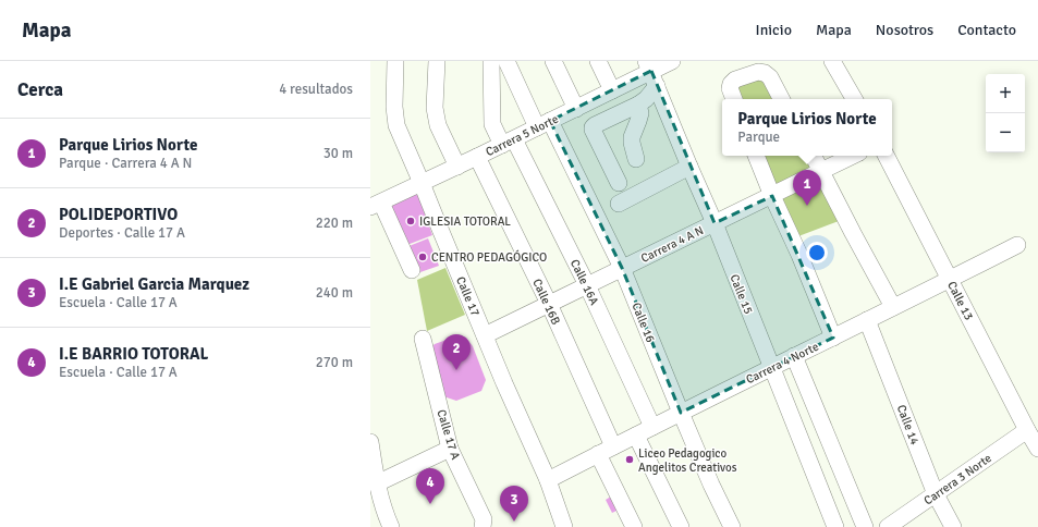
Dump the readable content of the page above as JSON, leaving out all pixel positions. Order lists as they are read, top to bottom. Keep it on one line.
{"streets":{"street":["Carrera 5 Norte","Carrera 4 A N","Calle 16A","Calle 15","Calle 17","Calle 13","Calle 16B","Calle 16","Carrera 4 Norte","Calle 14","Calle 17 A","Carrera 3 Norte"]},"crossings":[["Carrera 5 Norte","Calle 16A"],["Carrera 5 Norte","Calle 15"],["Carrera 5 Norte","Calle 17"],["Carrera 5 Norte","Calle 16B"],["Carrera 5 Norte","Calle 16"],["Carrera 4 A N","Calle 16A"],["Carrera 4 A N","Calle 15"],["Carrera 4 A N","Calle 17"],["Carrera 4 A N","Calle 16B"],["Carrera 4 A N","Calle 16"],["Calle 16A","Carrera 4 Norte"],["Calle 15","Carrera 4 Norte"],["Calle 17","Carrera 4 Norte"],["Calle 13","Carrera 4 Norte"],["Calle 13","Carrera 3 Norte"],["Calle 16B","Carrera 4 Norte"],["Calle 16","Carrera 4 Norte"],["Carrera 4 Norte","Calle 14"],["Calle 14","Carrera 3 Norte"]],"places":["IGLESIA TOTORAL","CENTRO PEDAGÓGICO","Liceo Pedagogico Angelitos Creativos"],"page":{"header":"Mapa","nav":["Inicio","Mapa","Nosotros","Contacto"],"heading":["Cerca","4 resultados"],"map_buttons":["+","−"],"popup":["Parque Lirios Norte","Parque"],"list":[{"mark":"1","name":"Parque Lirios Norte","note":"Parque · Carrera 4 A N","value":"30 m"},{"mark":"2","name":"POLIDEPORTIVO","note":"Deportes · Calle 17 A","value":"220 m"},{"mark":"3","name":"I.E Gabriel Garcia Marquez","note":"Escuela · Calle 17 A","value":"240 m"},{"mark":"4","name":"I.E BARRIO TOTORAL","note":"Escuela · Calle 17 A","value":"270 m"}],"pins":["1","2","4","3"]}}
